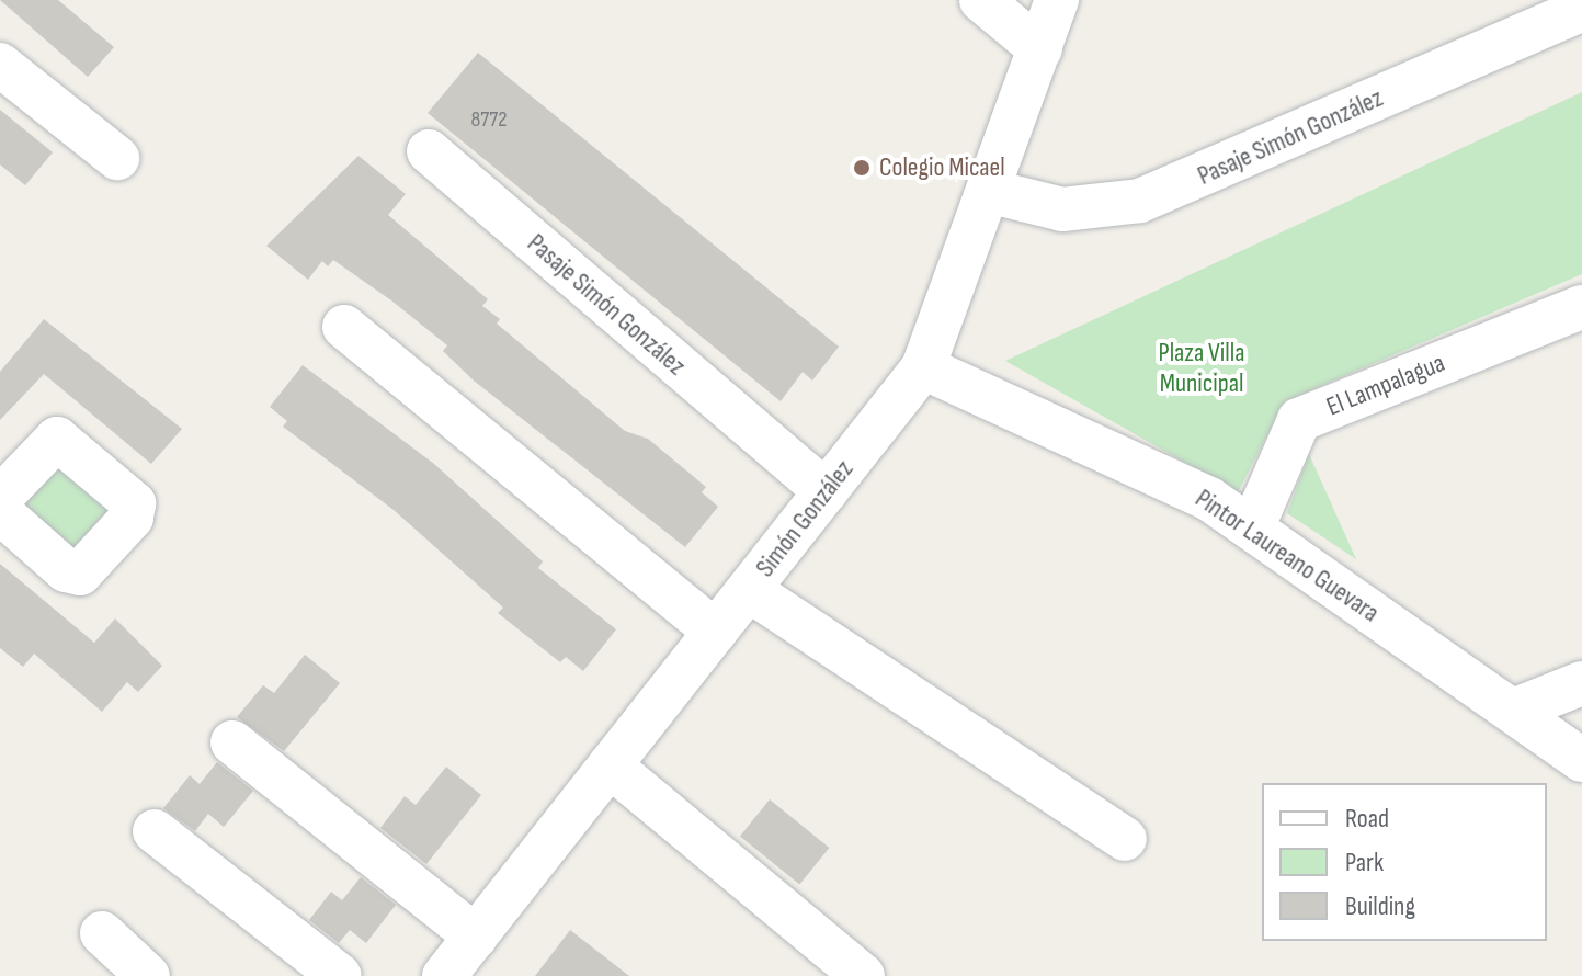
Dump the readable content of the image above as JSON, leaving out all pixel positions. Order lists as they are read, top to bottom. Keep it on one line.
{"streets":{"street":["Pasaje Simón González","El Lampalagua","Simón González","Pintor Laureano Guevara"]},"crossings":[["Pasaje Simón González","Simón González"],["El Lampalagua","Pintor Laureano Guevara"],["Simón González","Pintor Laureano Guevara"]],"parks":["Plaza Villa Municipal"],"places":["Colegio Micael"],"house_numbers":["8772"],"legend":["Road","Park","Building"]}
